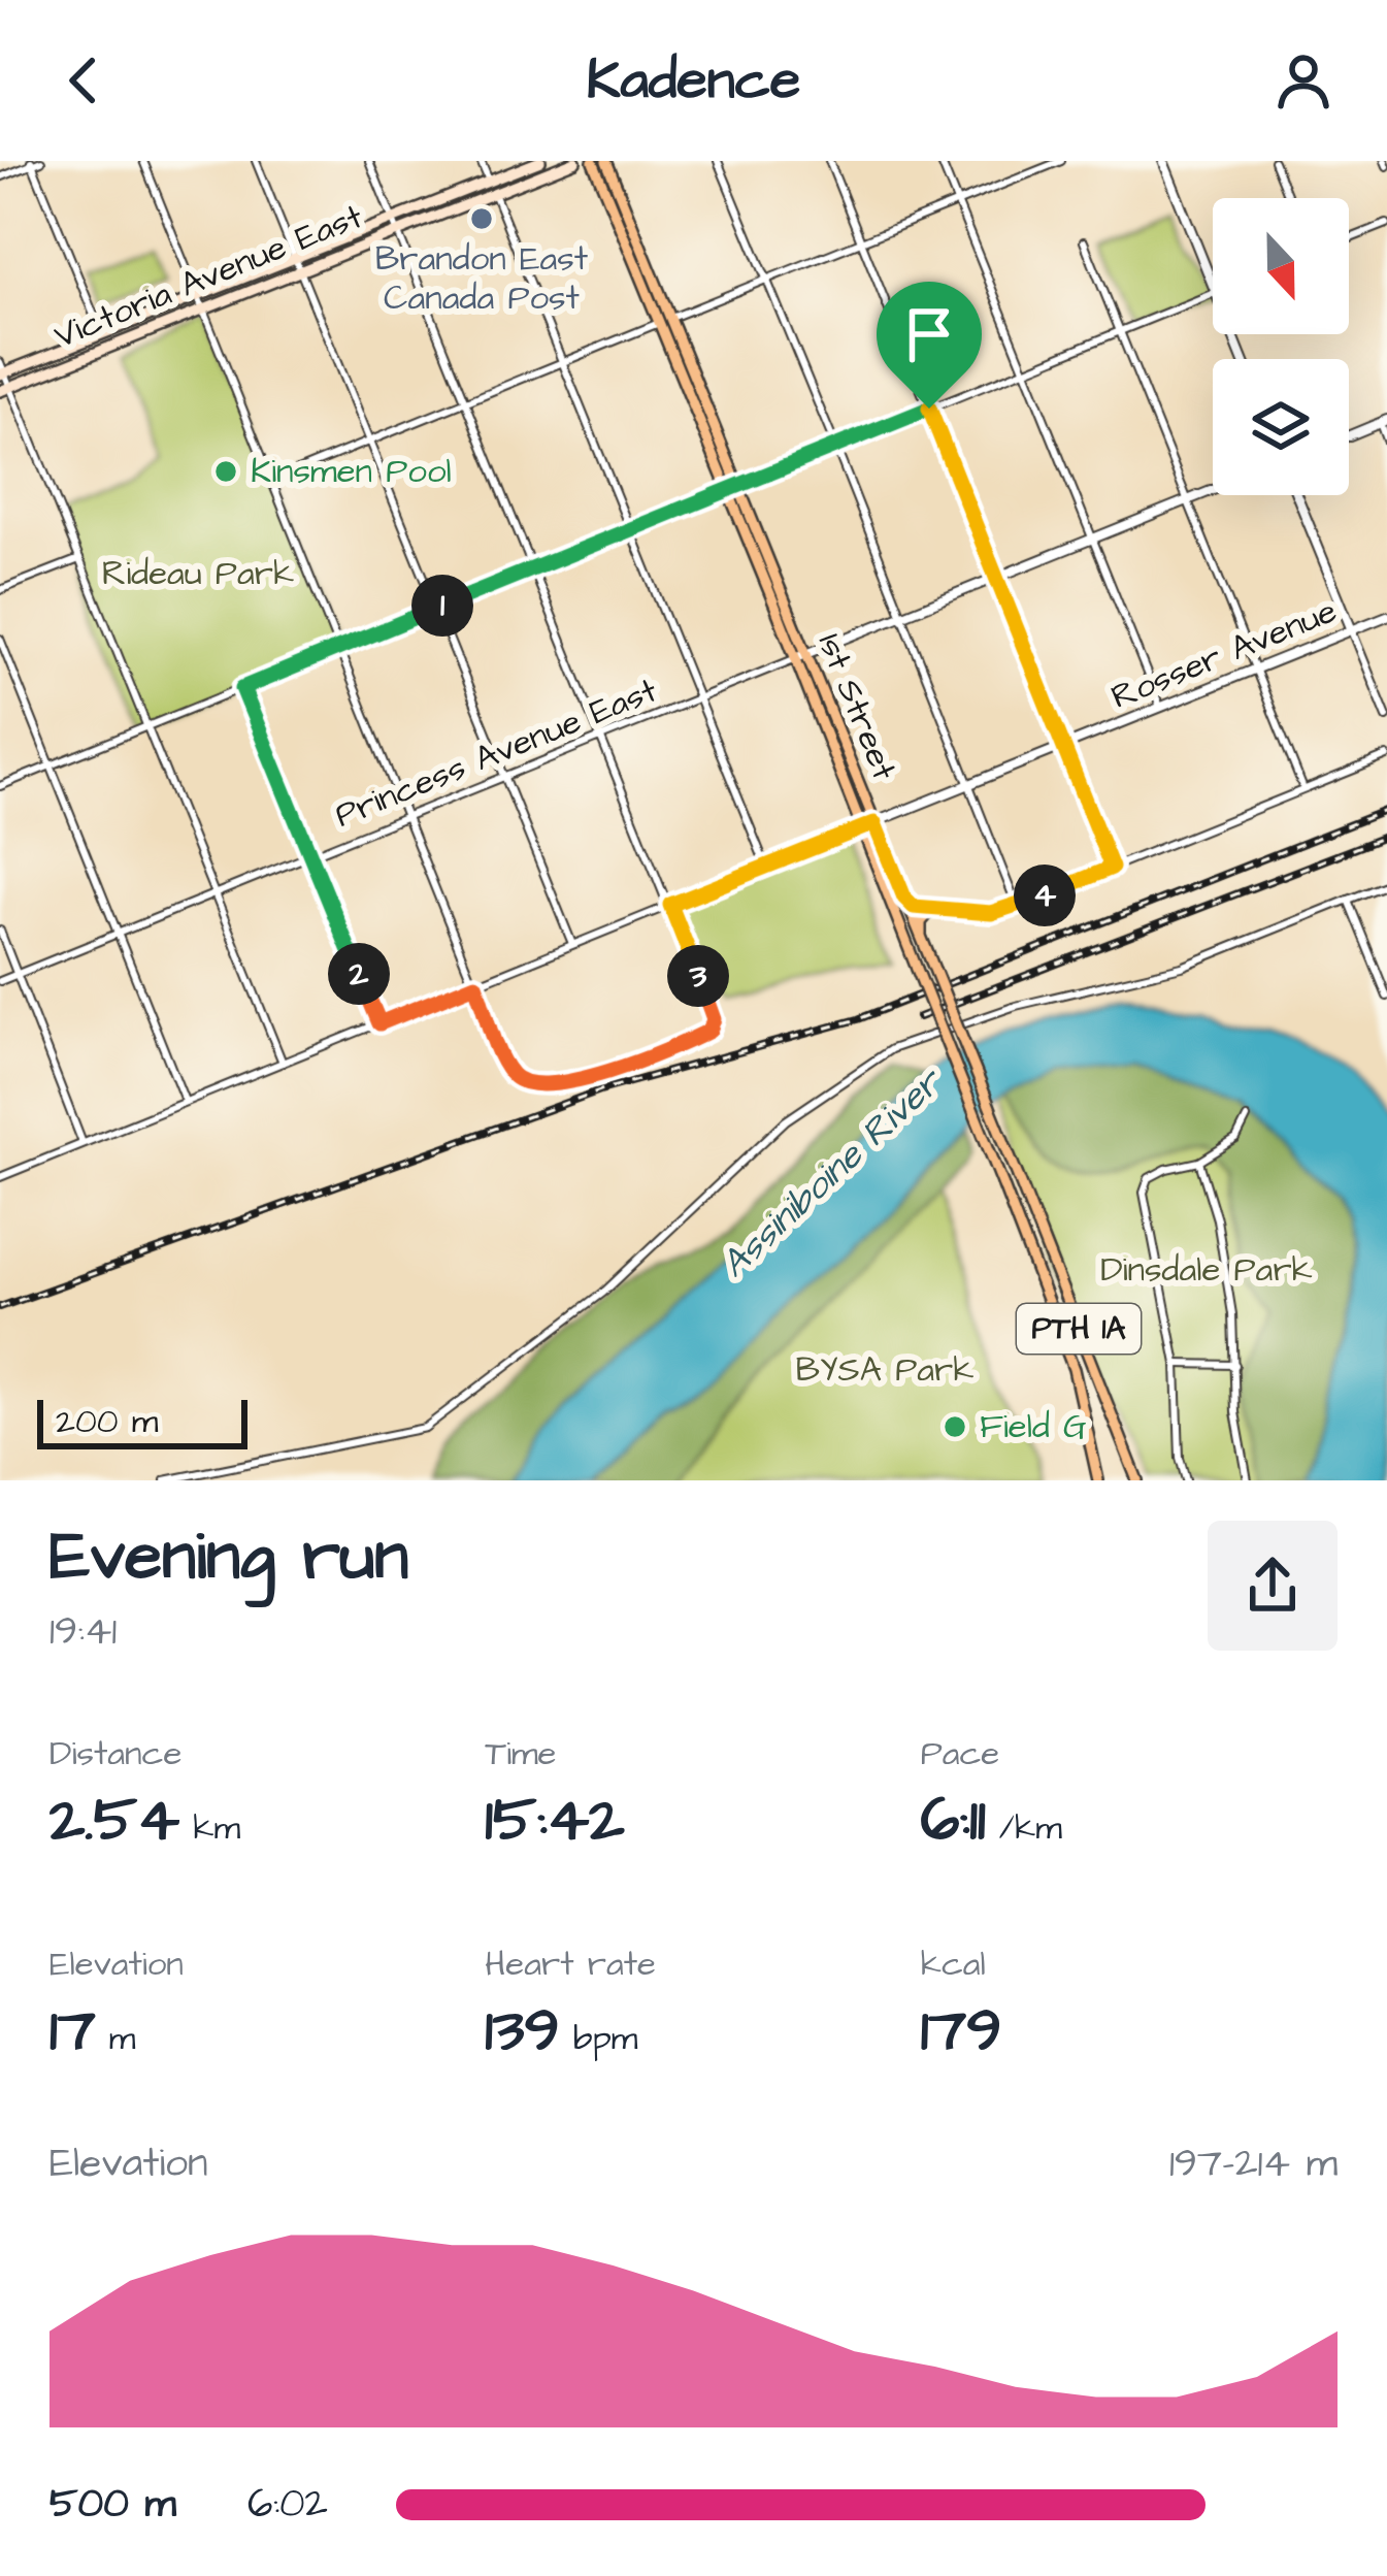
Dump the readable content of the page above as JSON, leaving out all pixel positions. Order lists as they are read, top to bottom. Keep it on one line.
{"streets":{"main road":["Victoria Avenue East","1st Street","PTH 1A"],"street":["Rosser Avenue","Princess Avenue East"]},"crossings":[["Rosser Avenue","1st Street"],["1st Street","Princess Avenue East"]],"water":["Assiniboine River"],"parks":["Rideau Park","Dinsdale Park","BYSA Park"],"places":["Brandon East Canada Post","Kinsmen Pool","Field G"],"scale_bar":"200 m","north":"bottom","page":{"header":"Kadence","pins":["1","4","2","3"],"scale":"200 m","heading":["Evening run","19:41"],"stats":[["Distance","2.54 km"],["Time","15:42"],["Pace","6:11 /km"],["Elevation","17 m"],["Heart rate","139 bpm"],["kcal","179"]],"chart":["Elevation","197–214 m"],"list":[{"name":"500 m","note":"6:02"}]}}
